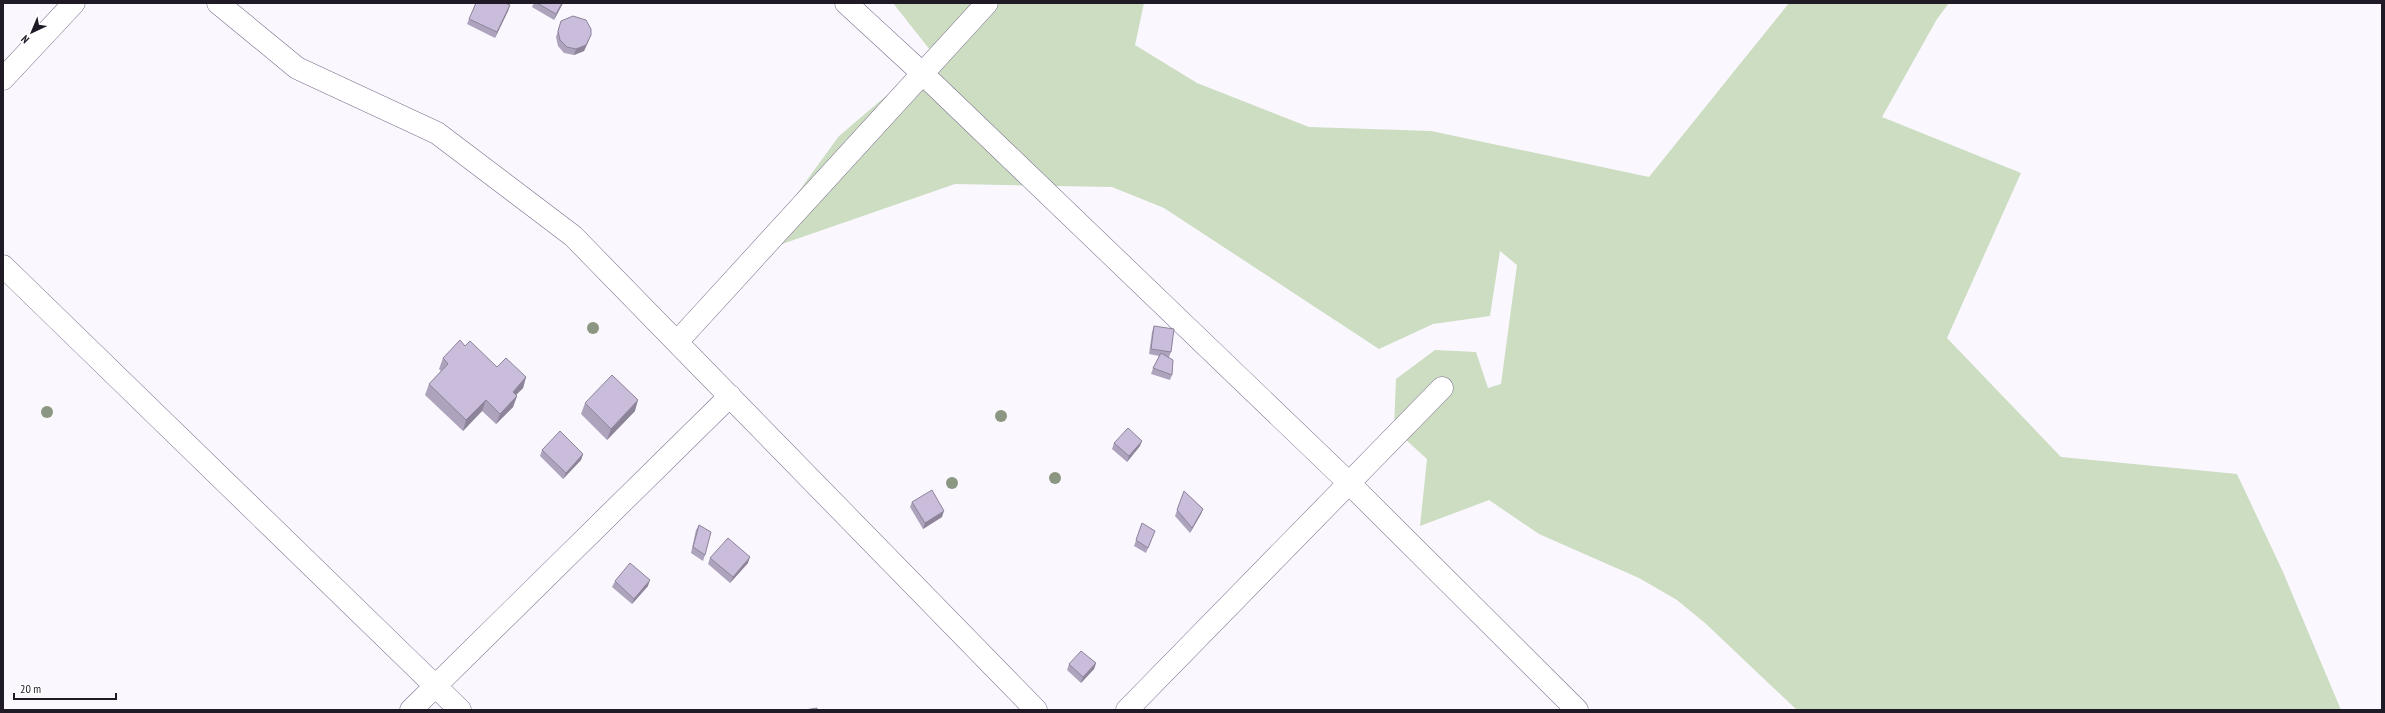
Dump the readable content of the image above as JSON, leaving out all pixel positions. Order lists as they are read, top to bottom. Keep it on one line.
{"scale_bar":"20 m","north":"bottom left"}
